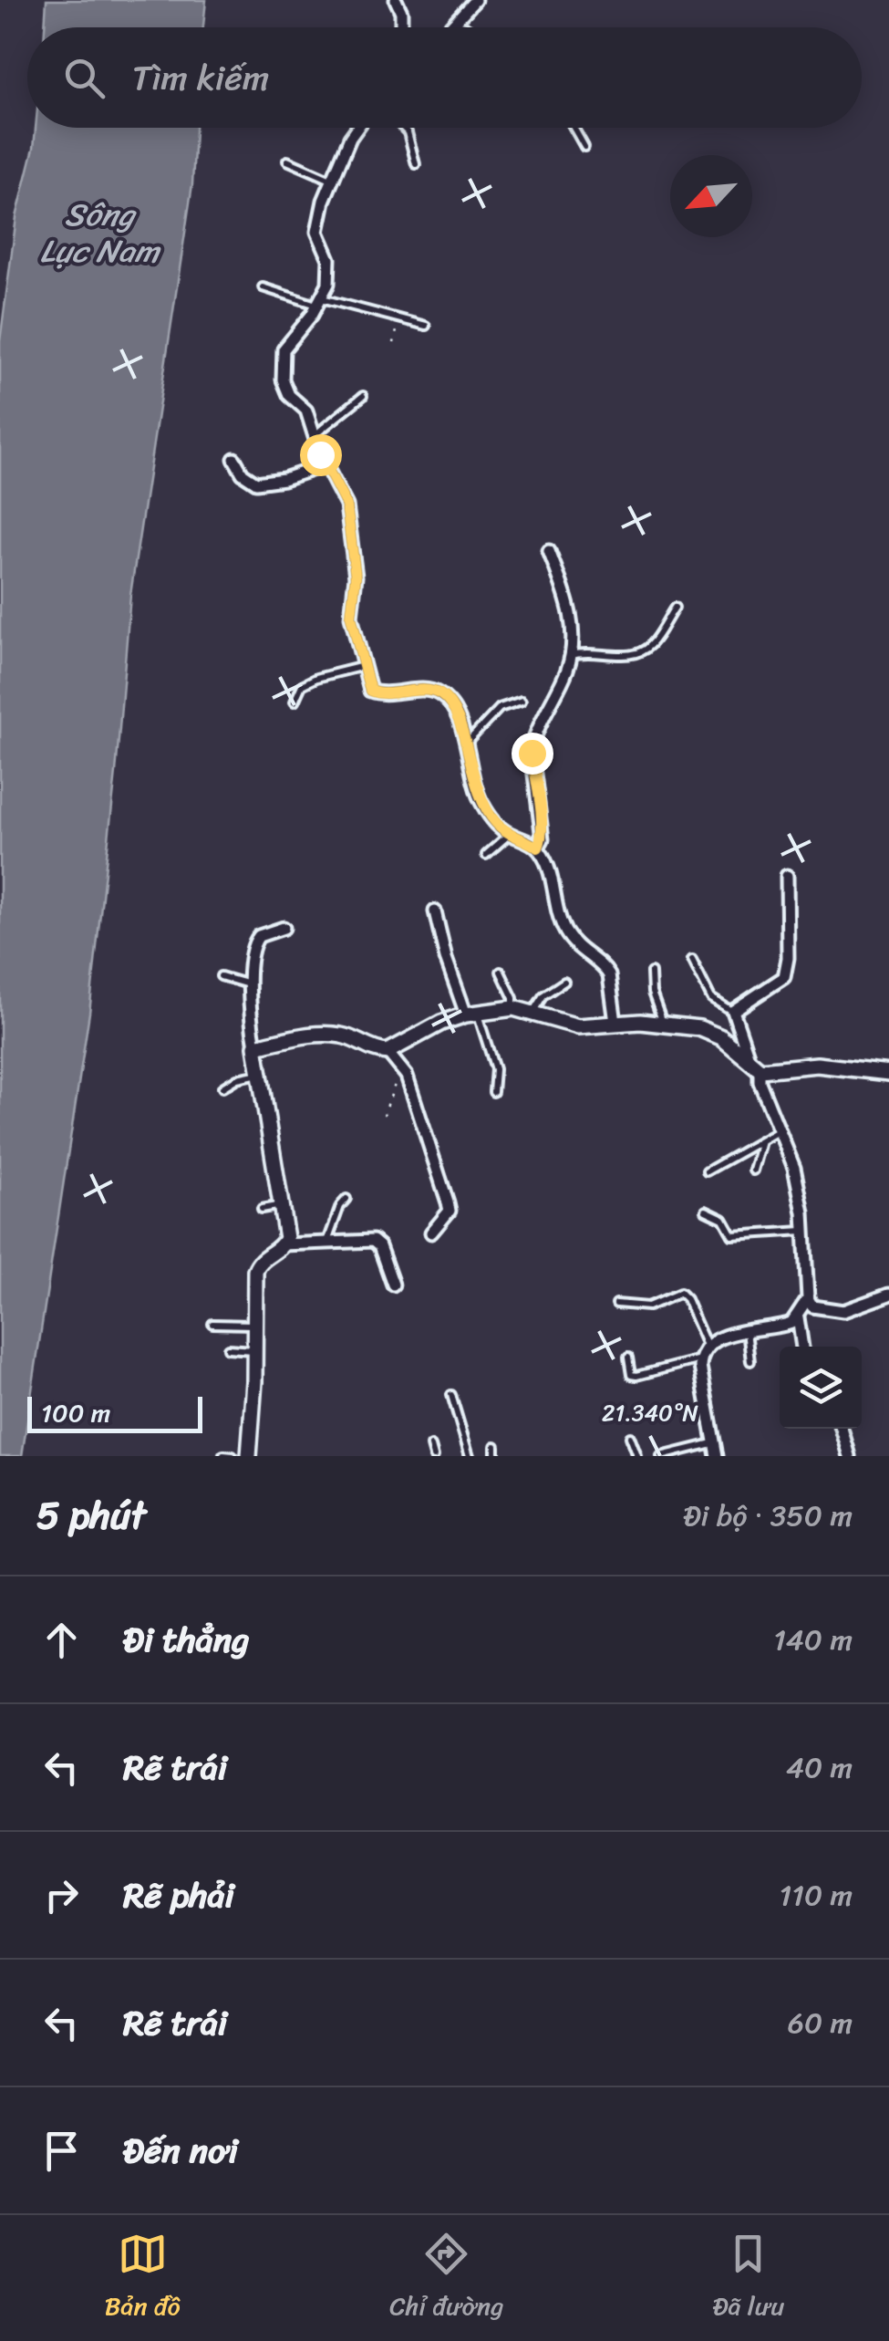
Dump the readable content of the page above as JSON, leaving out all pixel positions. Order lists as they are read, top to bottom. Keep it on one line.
{"water":["Sông Lục Nam"],"scale_bar":"100 m","north":"bottom left","page":{"search":"Tìm kiếm","scale":"100 m","heading":["5 phút","Đi bộ · 350 m"],"list":[["Đi thẳng","140 m"],["Rẽ trái","40 m"],["Rẽ phải","110 m"],["Rẽ trái","60 m"],"Đến nơi"],"nav":["Bản đồ","Chỉ đường","Đã lưu"]},"coordinates":["21.340°N"]}
